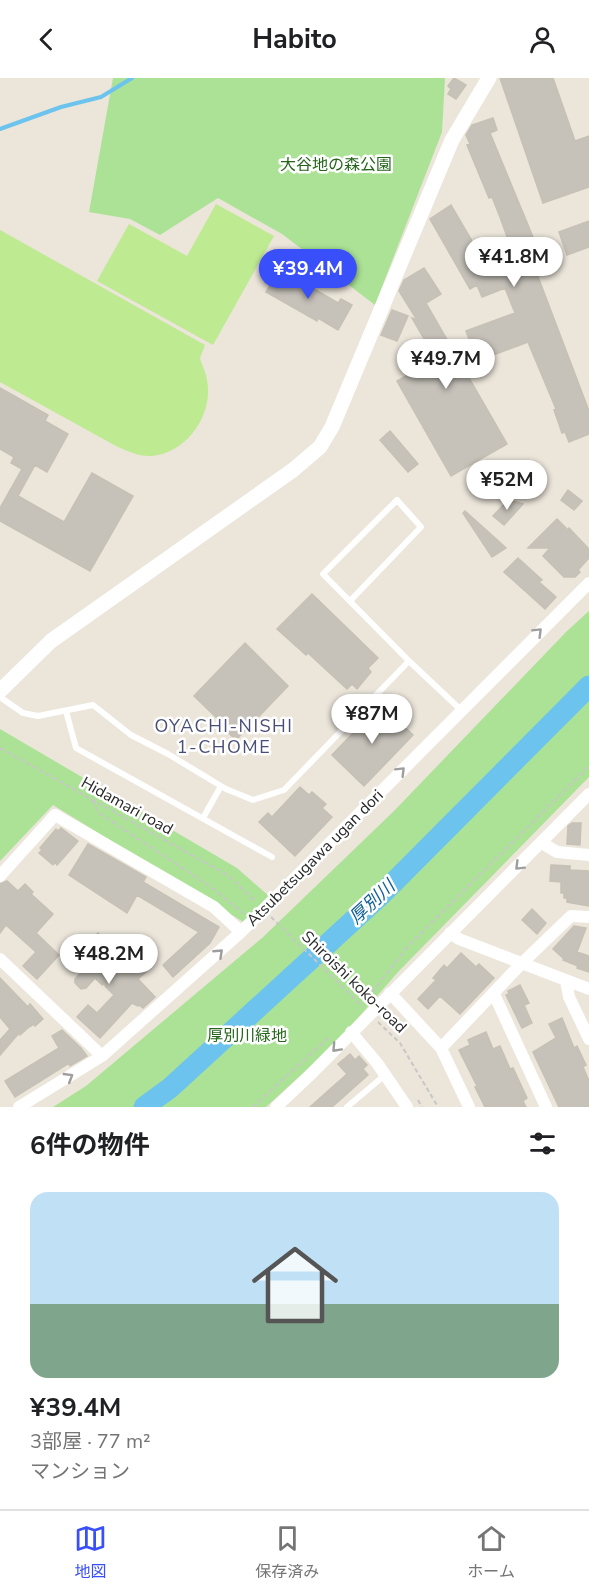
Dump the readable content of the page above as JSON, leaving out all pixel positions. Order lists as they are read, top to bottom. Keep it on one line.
{"streets":{"street":["Atsubetsugawa ugan dori"],"path":["Hidamari road","Shiroishi koko-road"]},"one_way":["Atsubetsugawa ugan dori"],"districts":["OYACHI-NISHI 1-CHOME"],"water":["厚別川"],"parks":["大谷地の森公園","厚別川緑地"],"page":{"header":"Habito","price":["¥41.8M","¥39.4M","¥49.7M","¥52M","¥87M","¥48.2M"],"heading":"6件の物件","list":[{"name":"¥39.4M","note":"3部屋 · 77 m² · マンション"}],"tabs":["地図","保存済み","ホーム"]}}
